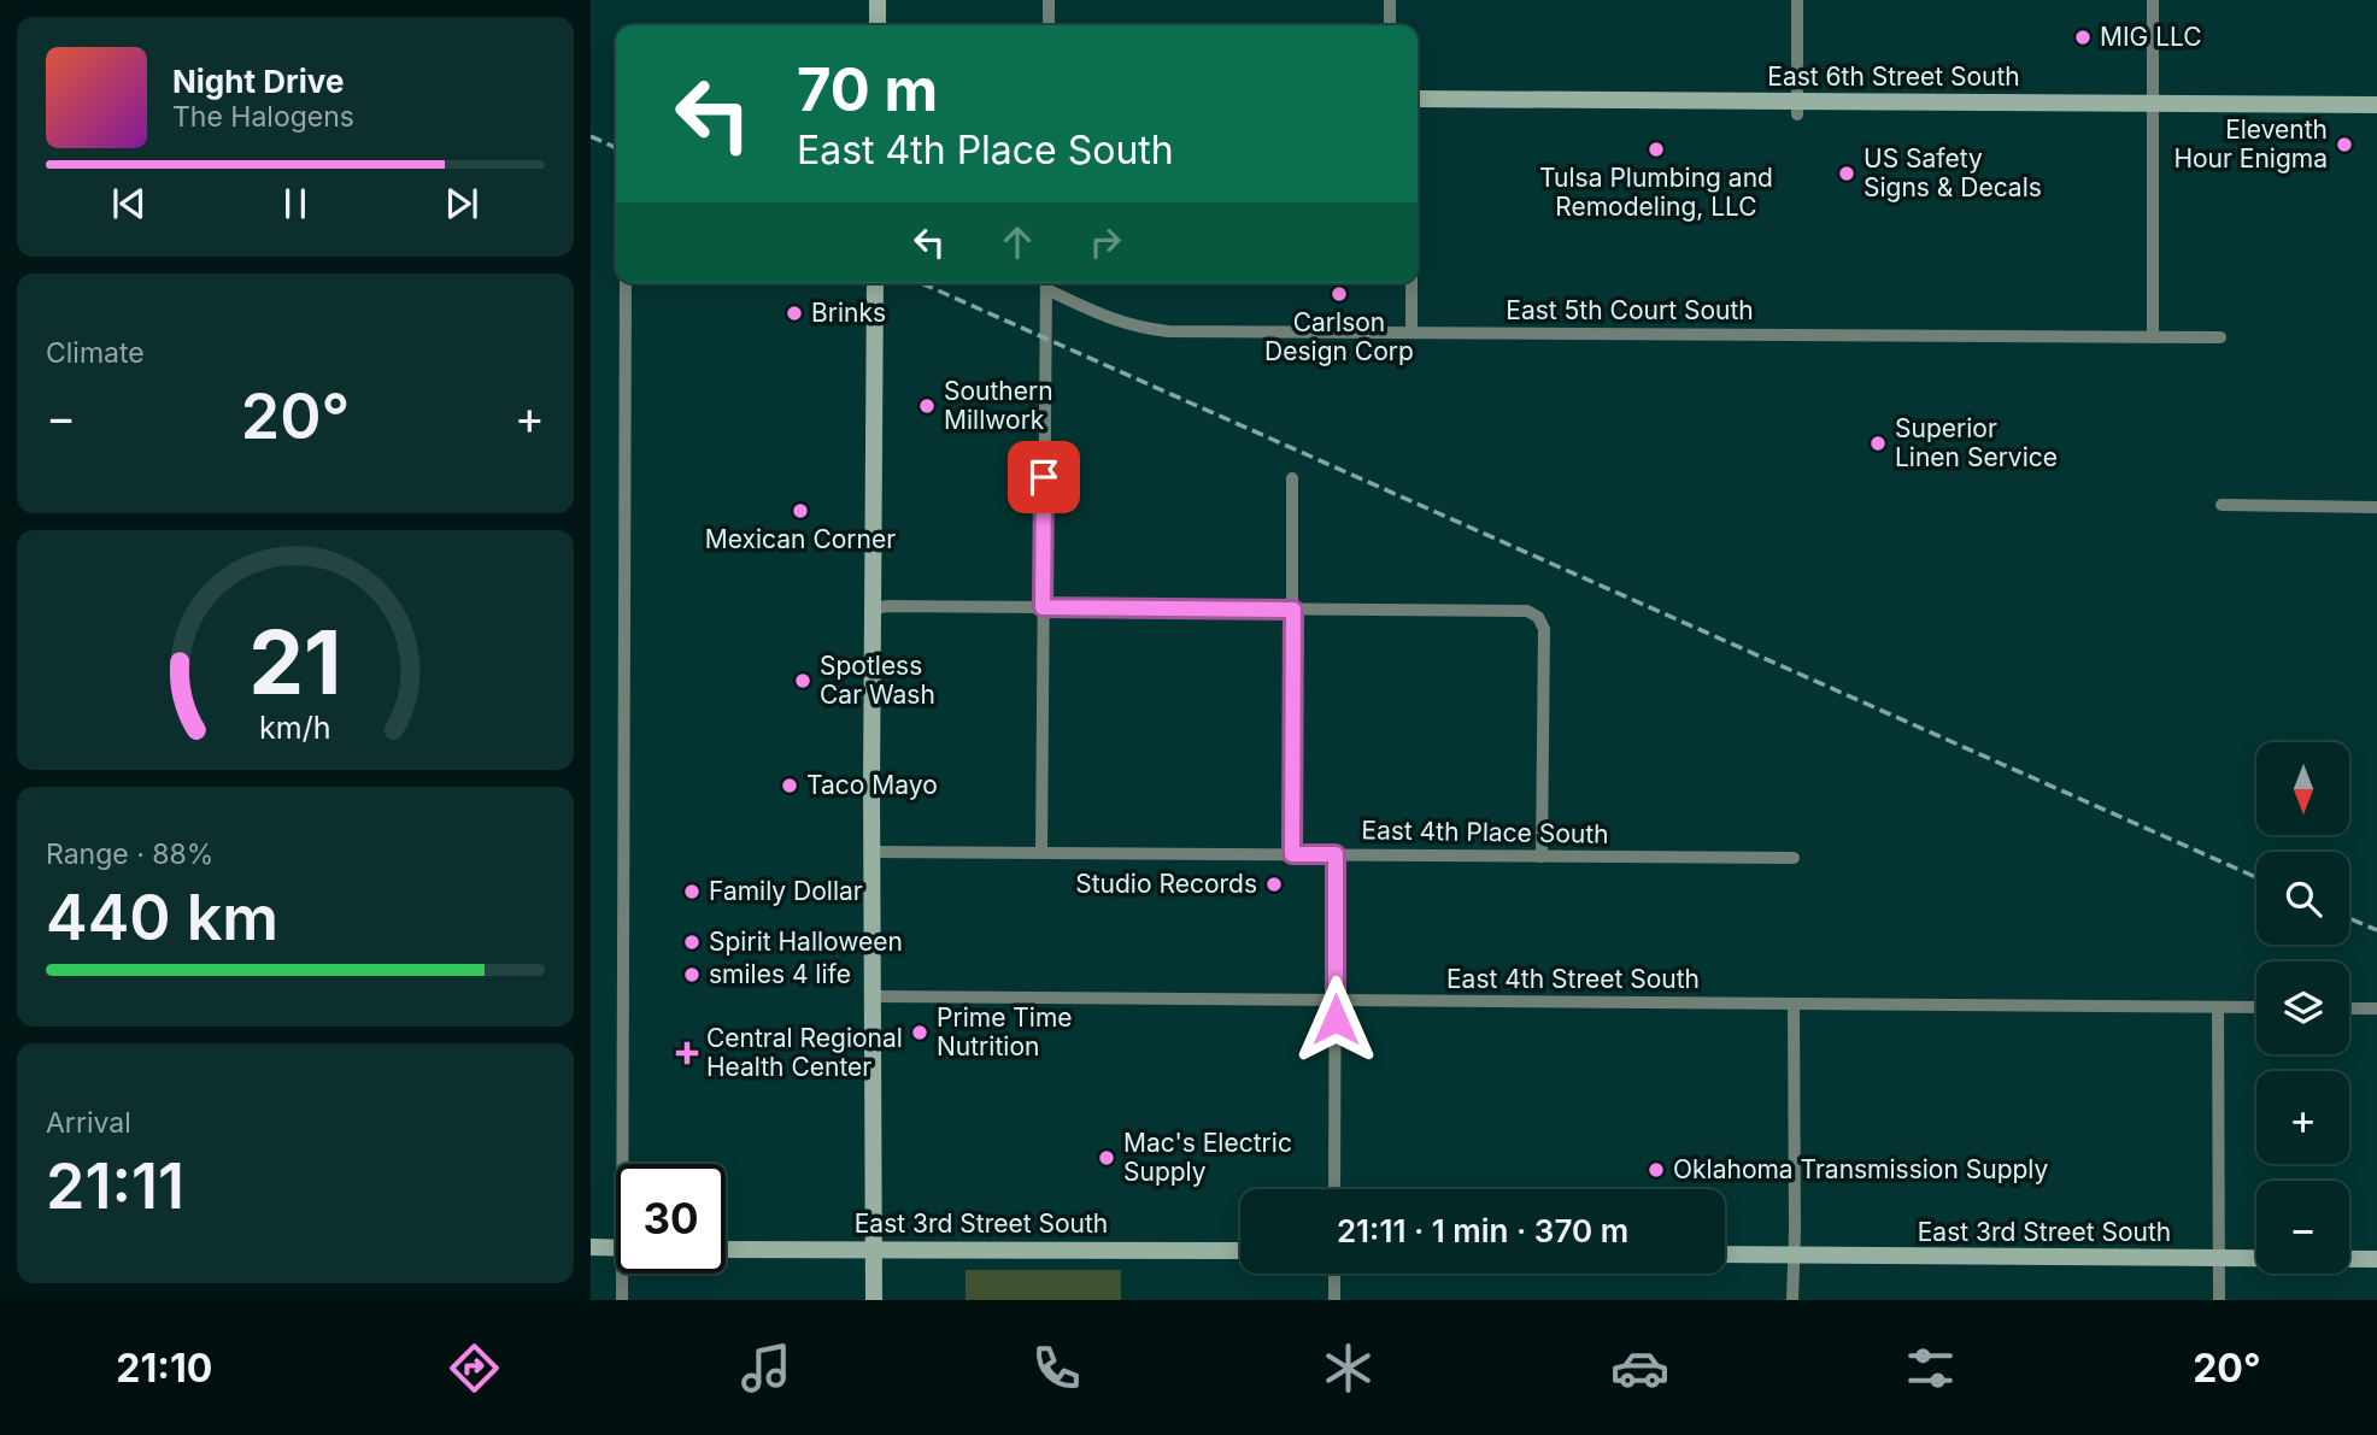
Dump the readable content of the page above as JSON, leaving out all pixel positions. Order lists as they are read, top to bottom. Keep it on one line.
{"streets":{"street":["East 6th Street South","East 5th Court South","East 4th Place South","East 4th Street South","East 3rd Street South"]},"places":{"other":["MIG LLC","Eleventh Hour Enigma","Tulsa Plumbing and Remodeling, LLC","US Safety Signs & Decals","Carlson Design Corp","Brinks","Southern Millwork","Superior Linen Service","Mexican Corner","Spotless Car Wash","Taco Mayo","Studio Records","Family Dollar","Spirit Halloween","smiles 4 life","Prime Time Nutrition","Mac's Electric Supply","Oklahoma Transmission Supply"],"health":["Central Regional Health Center"]},"north":"bottom","page":{"turn":["70 m","East 4th Place South"],"song":["Night Drive","The Halogens"],"tile":["Climate",["Range · 88%","440 km"],["Arrival","21:11"]],"heat":["−","20°","+"],"map_buttons":["+","−"],"limit":"30","trip":"21:11 · 1 min · 370 m","tabs":["21:10","20°"],"gauge":["21","km/h"]}}
